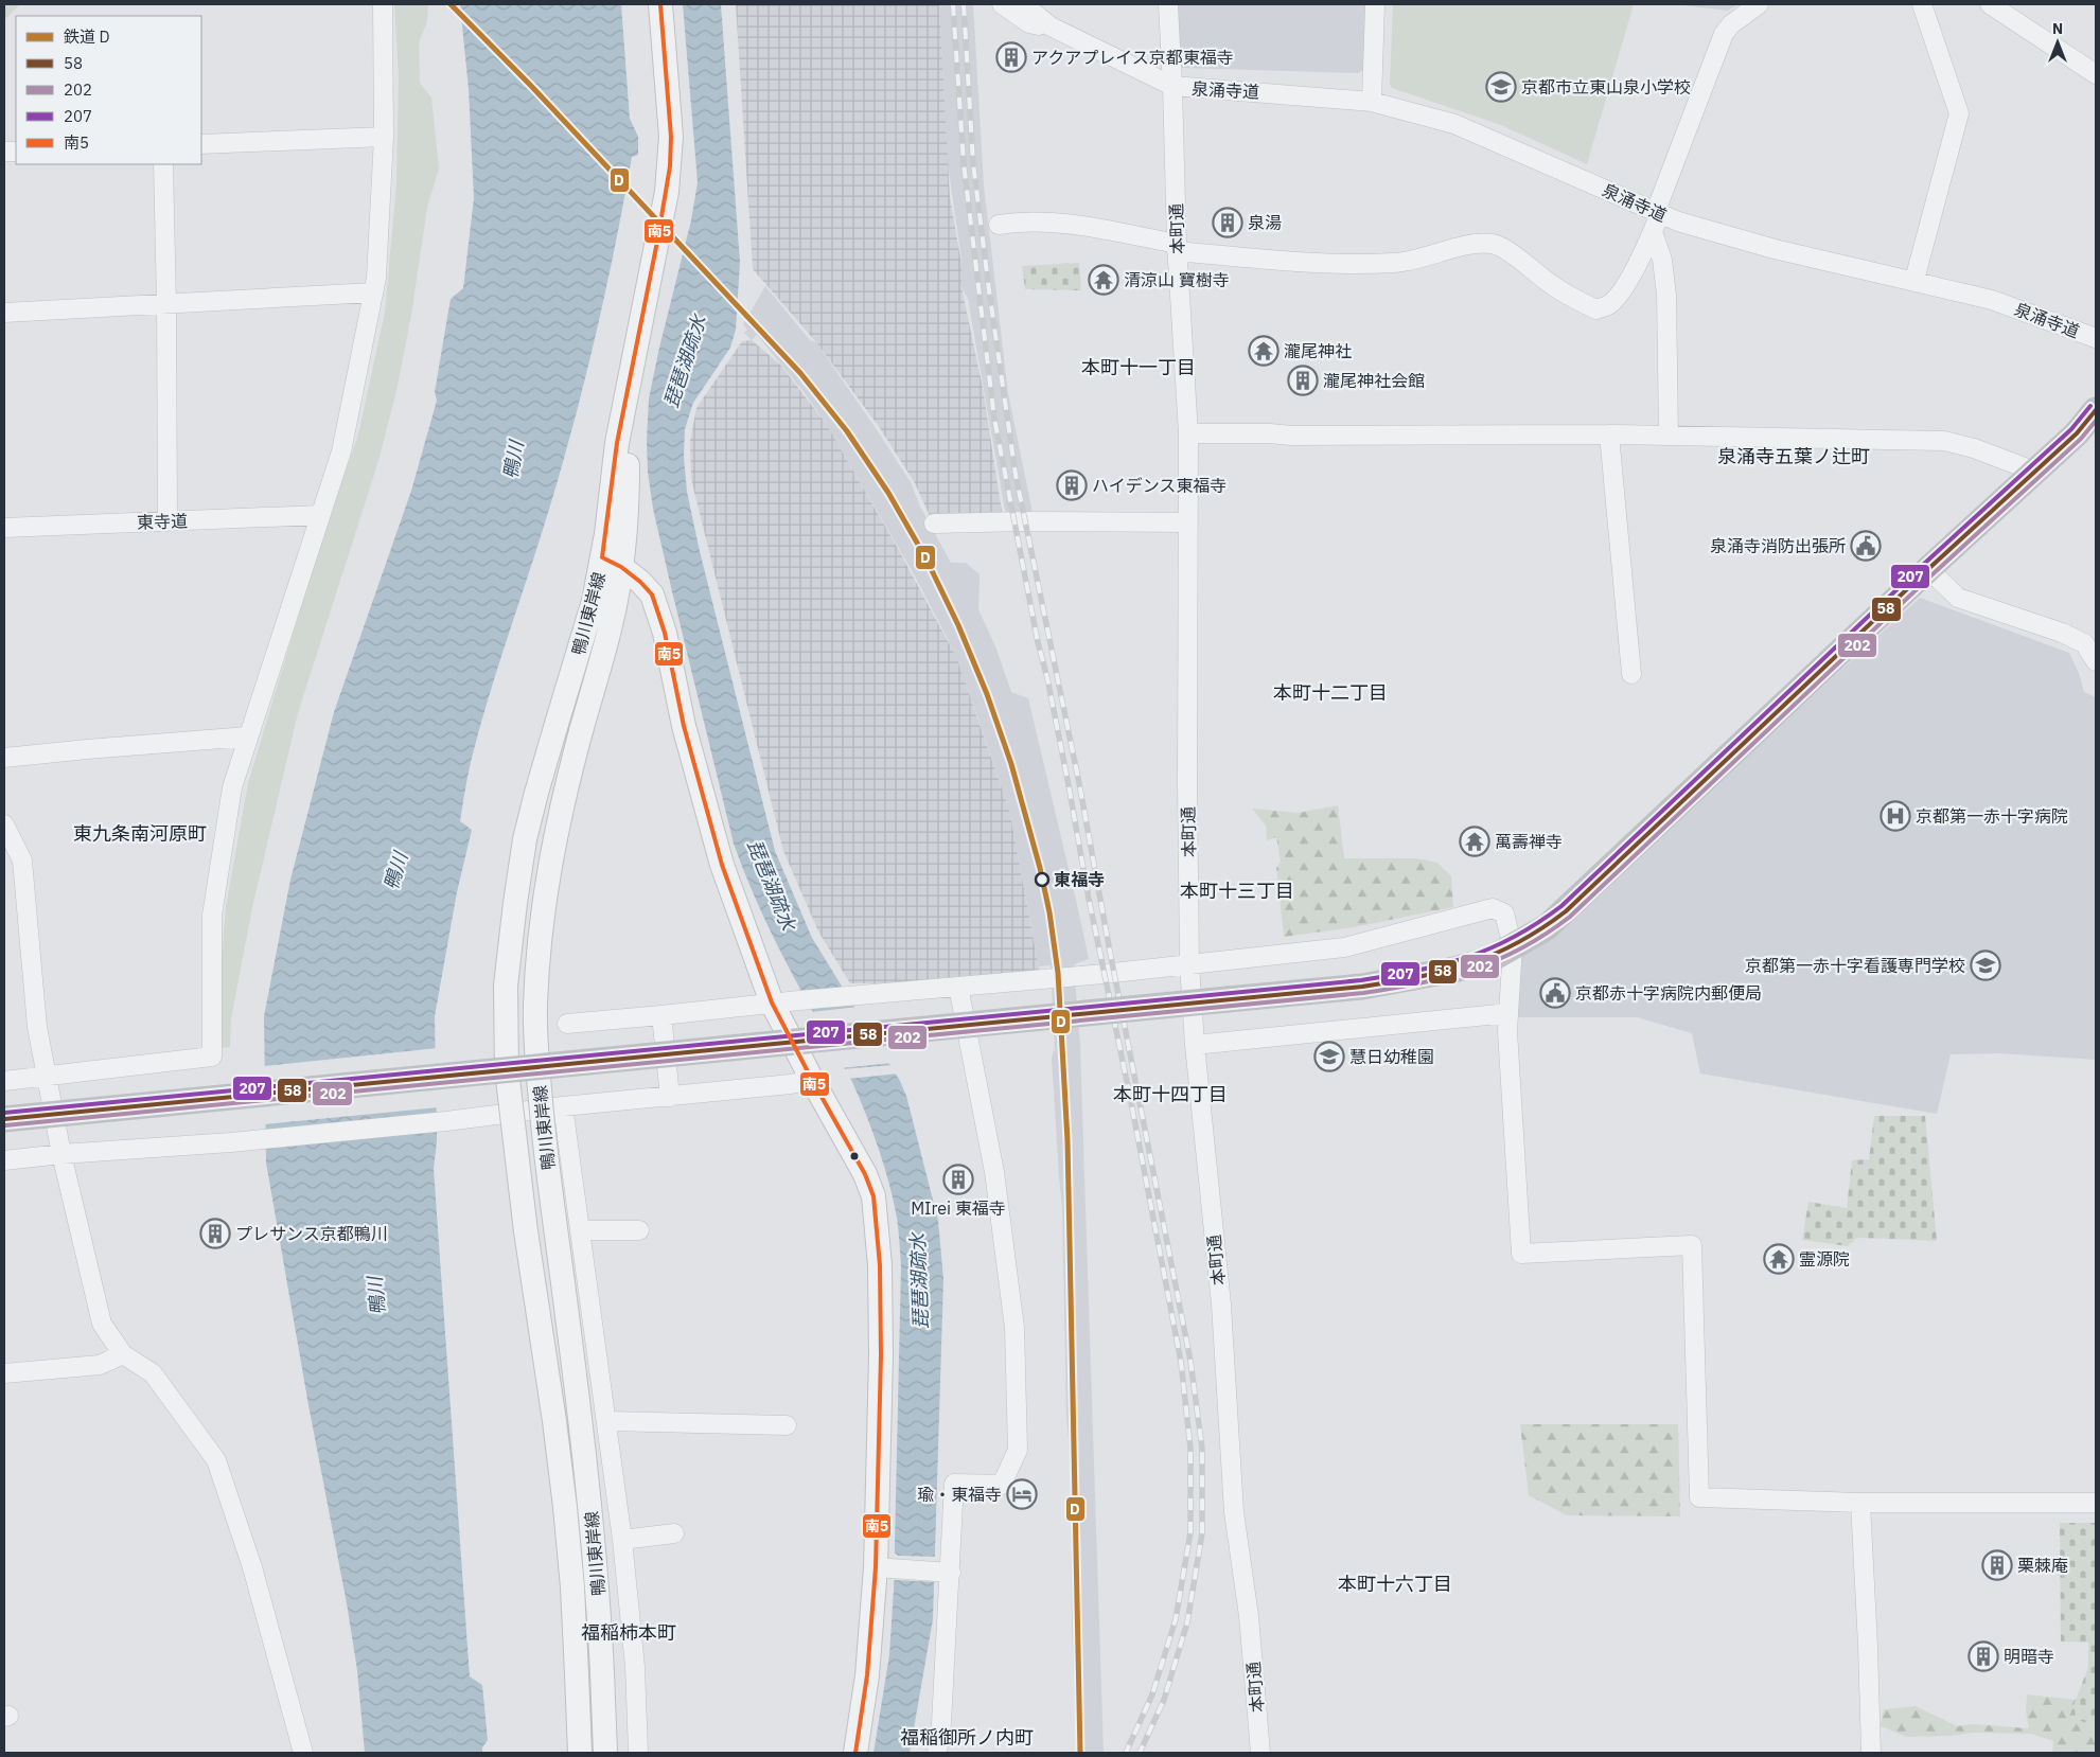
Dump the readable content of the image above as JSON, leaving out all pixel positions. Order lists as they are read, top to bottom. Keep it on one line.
{"streets":{"street":["泉涌寺道","本町通","東寺道","鴨川東岸線"]},"crossings":[["泉涌寺道","本町通"]],"districts":["本町十一丁目","泉涌寺五葉ノ辻町","本町十二丁目","東九条南河原町","本町十三丁目","本町十四丁目","本町十六丁目","福稲柿本町","福稲御所ノ内町"],"water":["琵琶湖疏水","鴨川"],"places":{"building":["アクアプレイス京都東福寺","泉湯","瀧尾神社会館","ハイデンス東福寺","MIrei 東福寺","プレサンス京都鴨川","栗棘庵","明暗寺"],"school or university":["京都市立東山泉小学校","京都第一赤十字看護専門学校","慧日幼稚園"],"temple":["清涼山 寶樹寺","瀧尾神社","萬壽禅寺","霊源院"],"public building":["泉涌寺消防出張所","京都赤十字病院内郵便局"],"hospital":["京都第一赤十字病院"],"other":["東福寺"],"hotel":["瑜・東福寺"]},"lines":["rail line D","transit line 南5","transit line 207","transit line 58","transit line 202"],"legend":["鉄道 D","58","202","207","南5"],"north":"top"}
